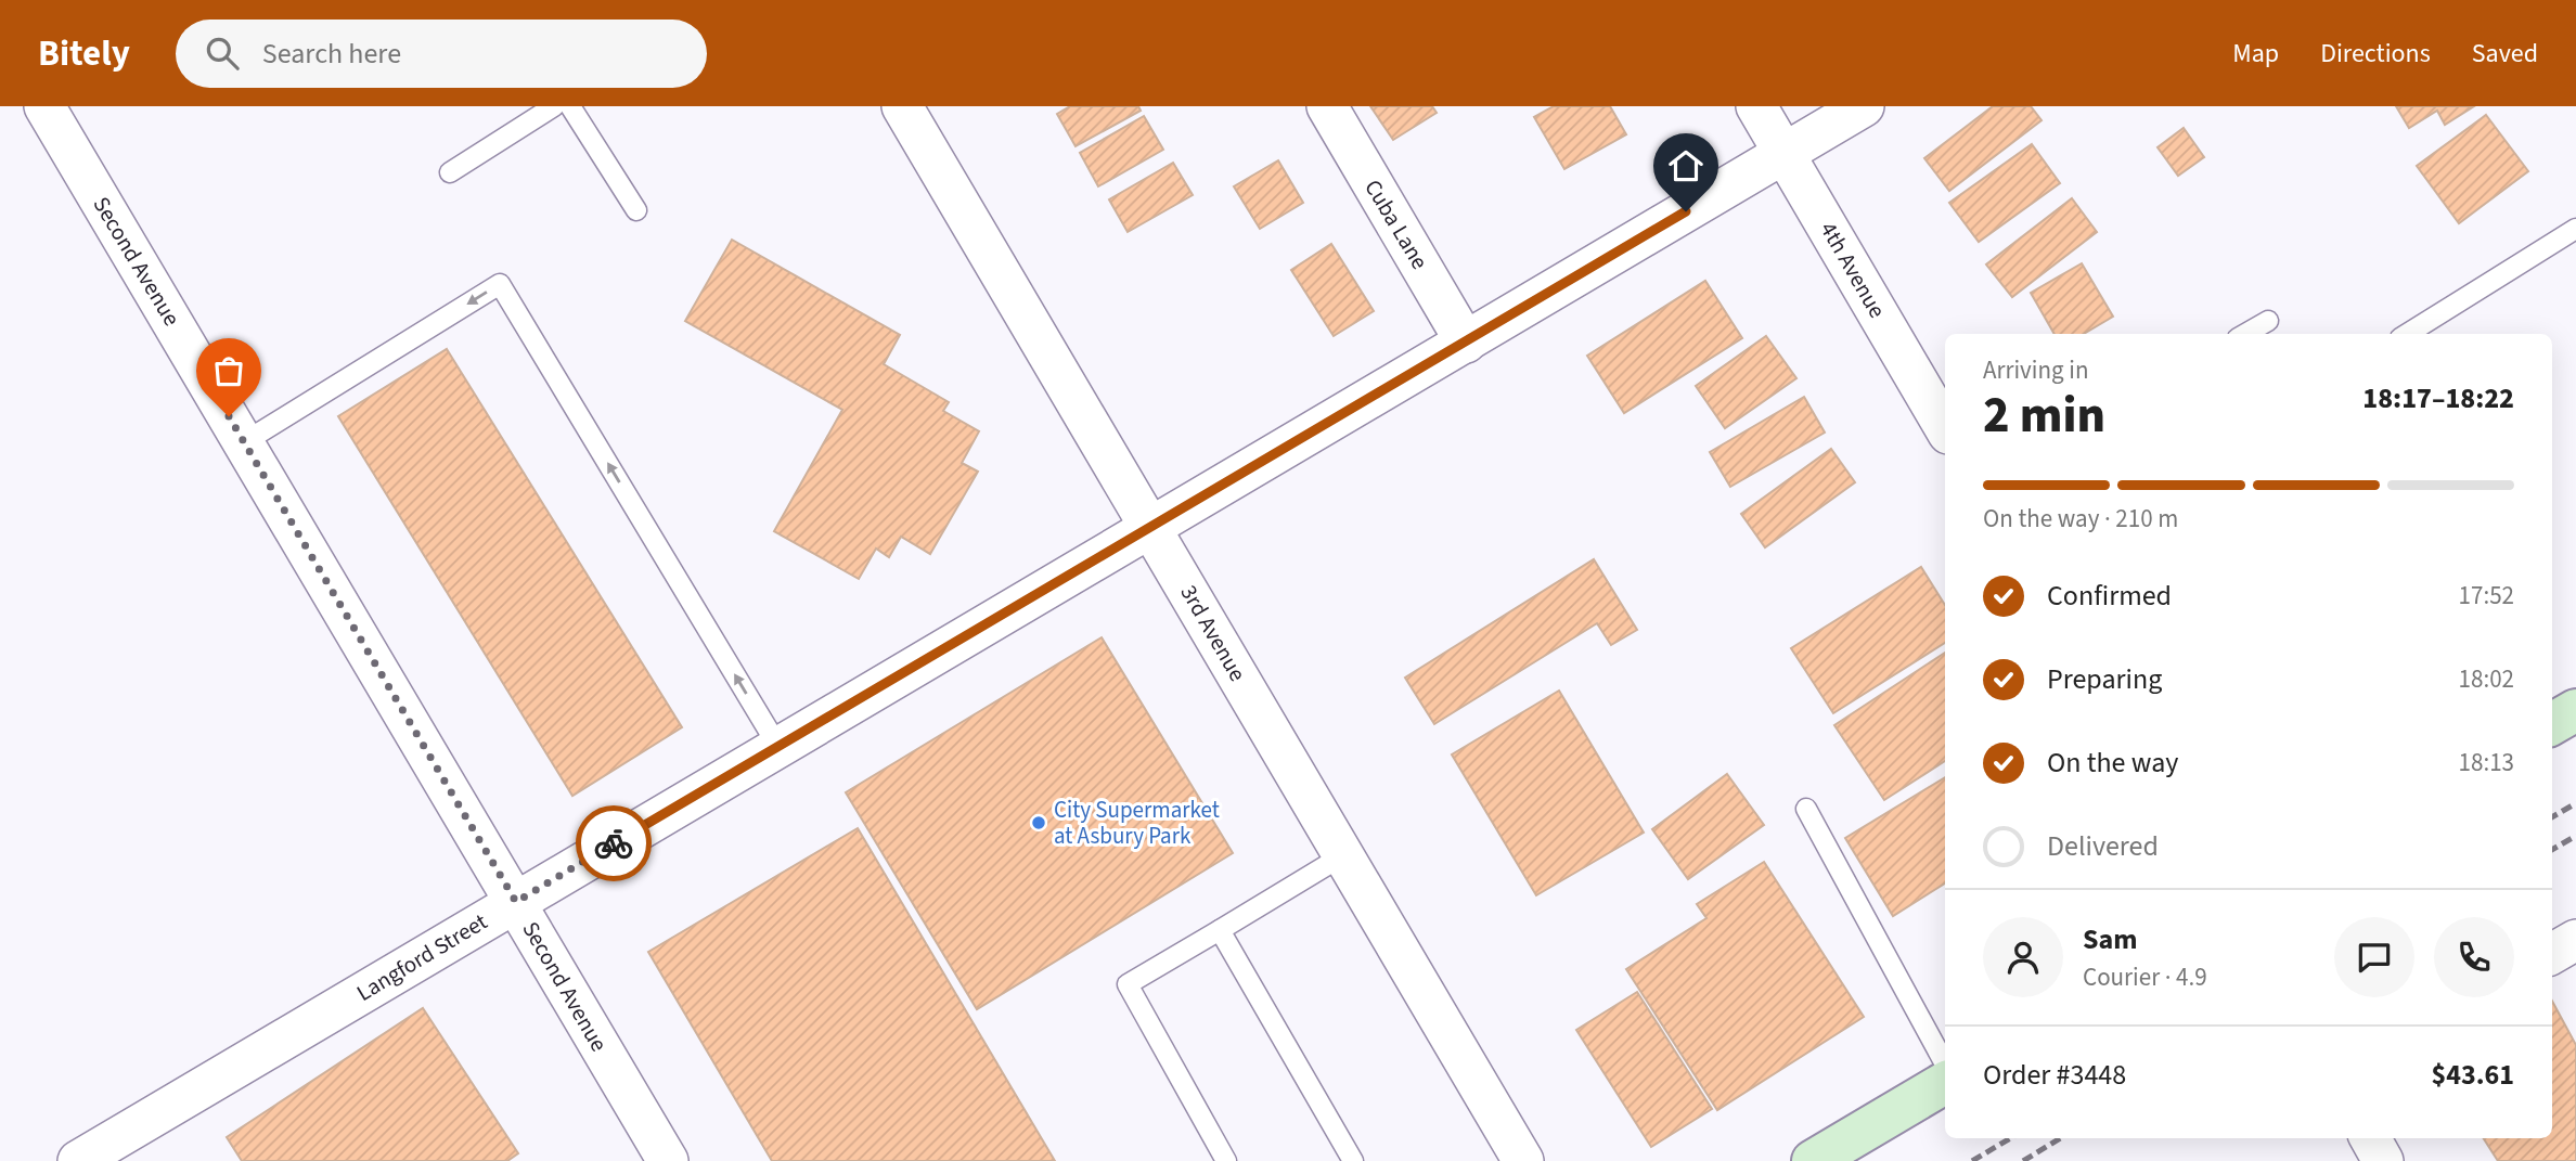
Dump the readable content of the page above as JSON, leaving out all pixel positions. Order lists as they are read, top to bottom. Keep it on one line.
{"streets":{"street":["Cuba Lane","Second Avenue","4th Avenue","3rd Avenue","Langford Street"]},"crossings":[["Cuba Lane","Langford Street"],["Second Avenue","Langford Street"],["4th Avenue","Langford Street"],["3rd Avenue","Langford Street"]],"places":["City Supermarket at Asbury Park"],"page":{"header":"Bitely","search":"Search here","nav":["Map","Directions","Saved"],"heading":["2 min","Arriving in","18:17–18:22"],"panel":["Sam","Courier · 4.9","Order #3448","$43.61"],"bar":"On the way · 210 m","list":[["Confirmed","17:52"],["Preparing","18:02"],["On the way","18:13"],"Delivered"]}}
